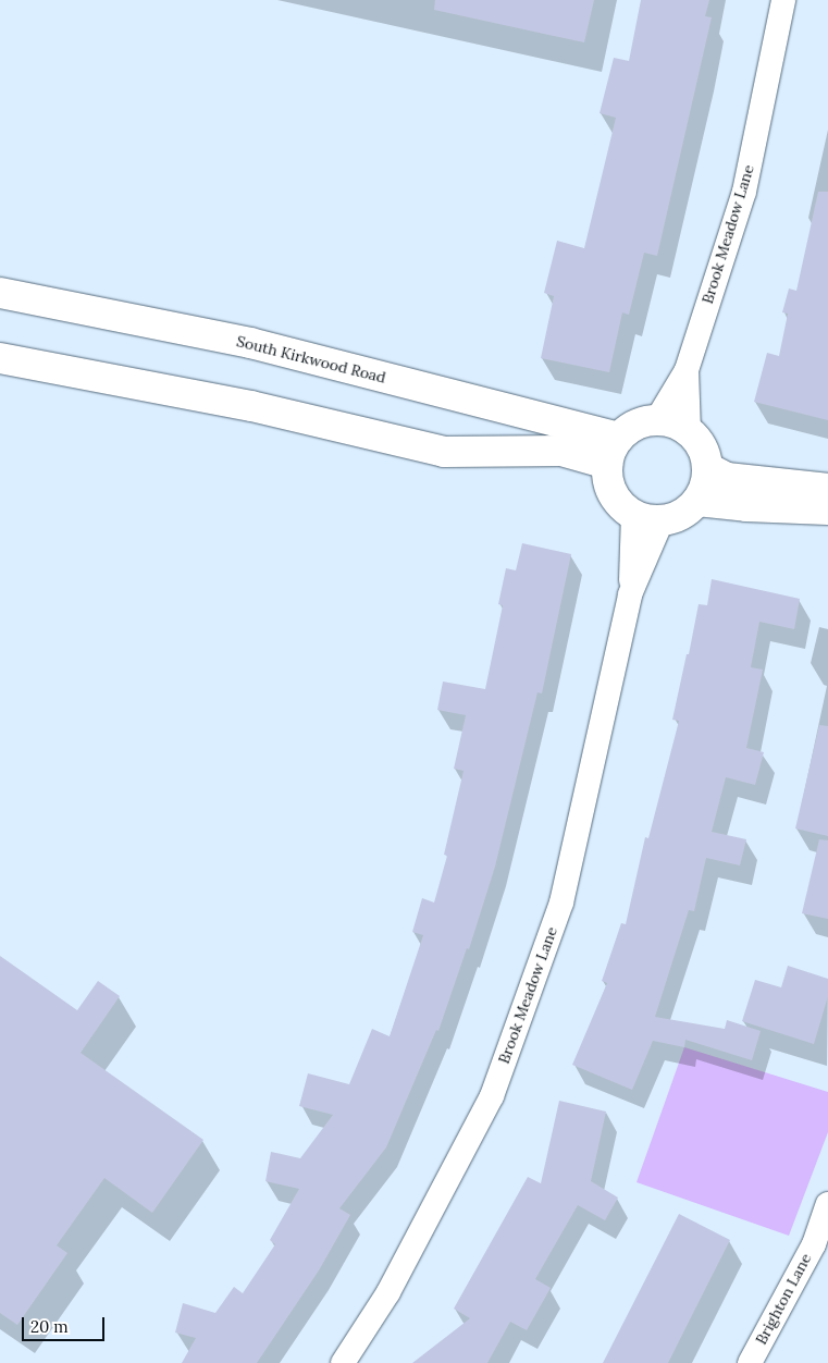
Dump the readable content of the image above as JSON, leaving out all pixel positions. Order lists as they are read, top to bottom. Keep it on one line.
{"streets":{"main road":["South Kirkwood Road"],"street":["Brook Meadow Lane","Brighton Lane"]},"crossings":[["Brook Meadow Lane","South Kirkwood Road"]],"scale_bar":"20 m"}
